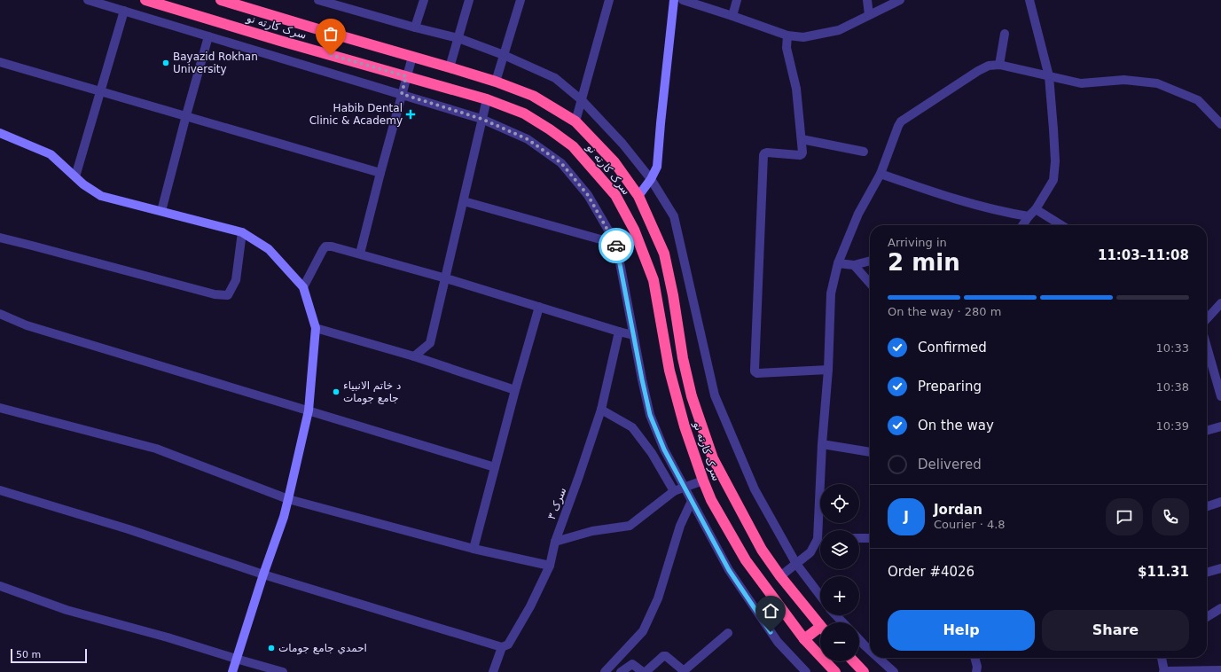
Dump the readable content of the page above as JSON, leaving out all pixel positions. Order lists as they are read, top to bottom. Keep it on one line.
{"streets":{"highway":["سرک کارته نو"],"street":["سرک ۳"]},"places":{"other":["Bayazid Rokhan University","د خاتم الانبیاء جامع جومات","احمدي جامع جومات"],"health":["Habib Dental Clinic & Academy"]},"scale_bar":"50 m","page":{"heading":["2 min","Arriving in","11:03–11:08"],"panel":["Jordan","Courier · 4.8","Order #4026","$11.31"],"bar":"On the way · 280 m","list":[["Confirmed","10:33"],["Preparing","10:38"],["On the way","10:39"],"Delivered"],"map_buttons":["+","−"],"round":"J","buttons":["Help","Share"],"scale":"50 m"}}
